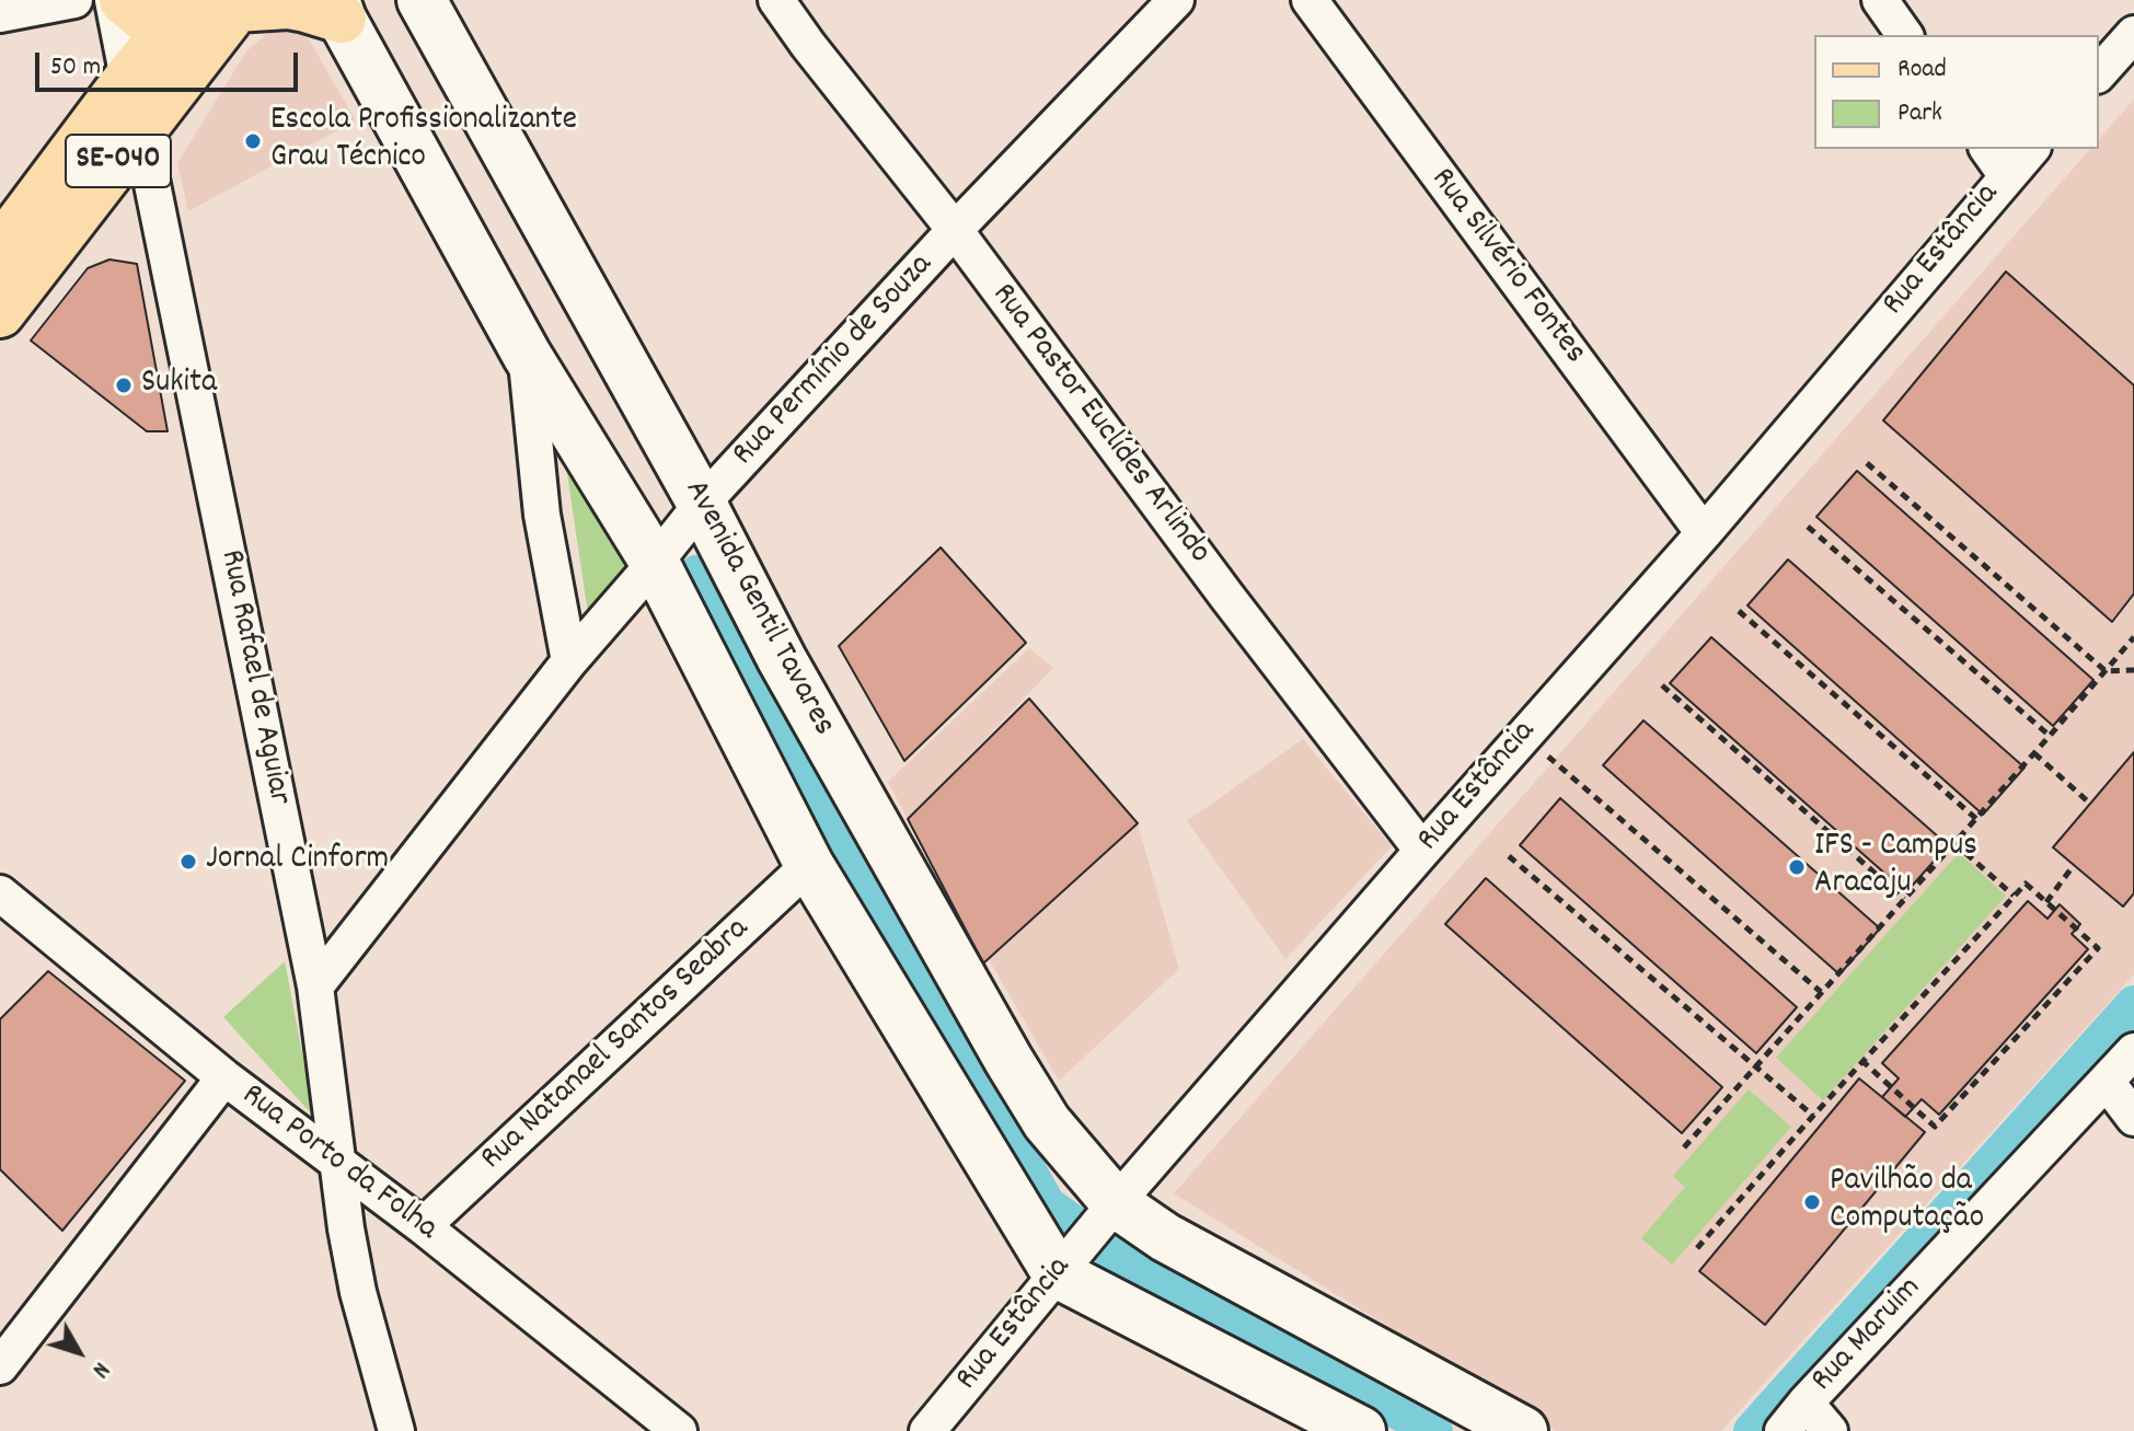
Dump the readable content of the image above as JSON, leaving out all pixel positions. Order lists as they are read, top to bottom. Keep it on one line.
{"streets":{"main road":["SE-040","Avenida Gentil Tavares"],"street":["Rua Estância","Rua Silvério Fontes","Rua Permínio de Souza","Rua Pastor Euclídes Arlindo","Rua Rafael de Aguiar","Rua Natanael Santos Seabra","Rua Porto da Folha","Rua Maruim"]},"crossings":[["SE-040","Rua Rafael de Aguiar"],["Rua Estância","Rua Silvério Fontes"],["Rua Estância","Rua Pastor Euclídes Arlindo"],["Rua Estância","Avenida Gentil Tavares"],["Rua Permínio de Souza","Rua Pastor Euclídes Arlindo"],["Rua Permínio de Souza","Avenida Gentil Tavares"],["Rua Permínio de Souza","Rua Rafael de Aguiar"],["Rua Rafael de Aguiar","Rua Porto da Folha"],["Rua Natanael Santos Seabra","Rua Porto da Folha"]],"places":["Escola Profissionalizante Grau Técnico","Sukita","Jornal Cinform","IFS - Campus Aracaju","Pavilhão da Computação"],"legend":["Road","Park"],"scale_bar":"50 m","north":"bottom right"}
